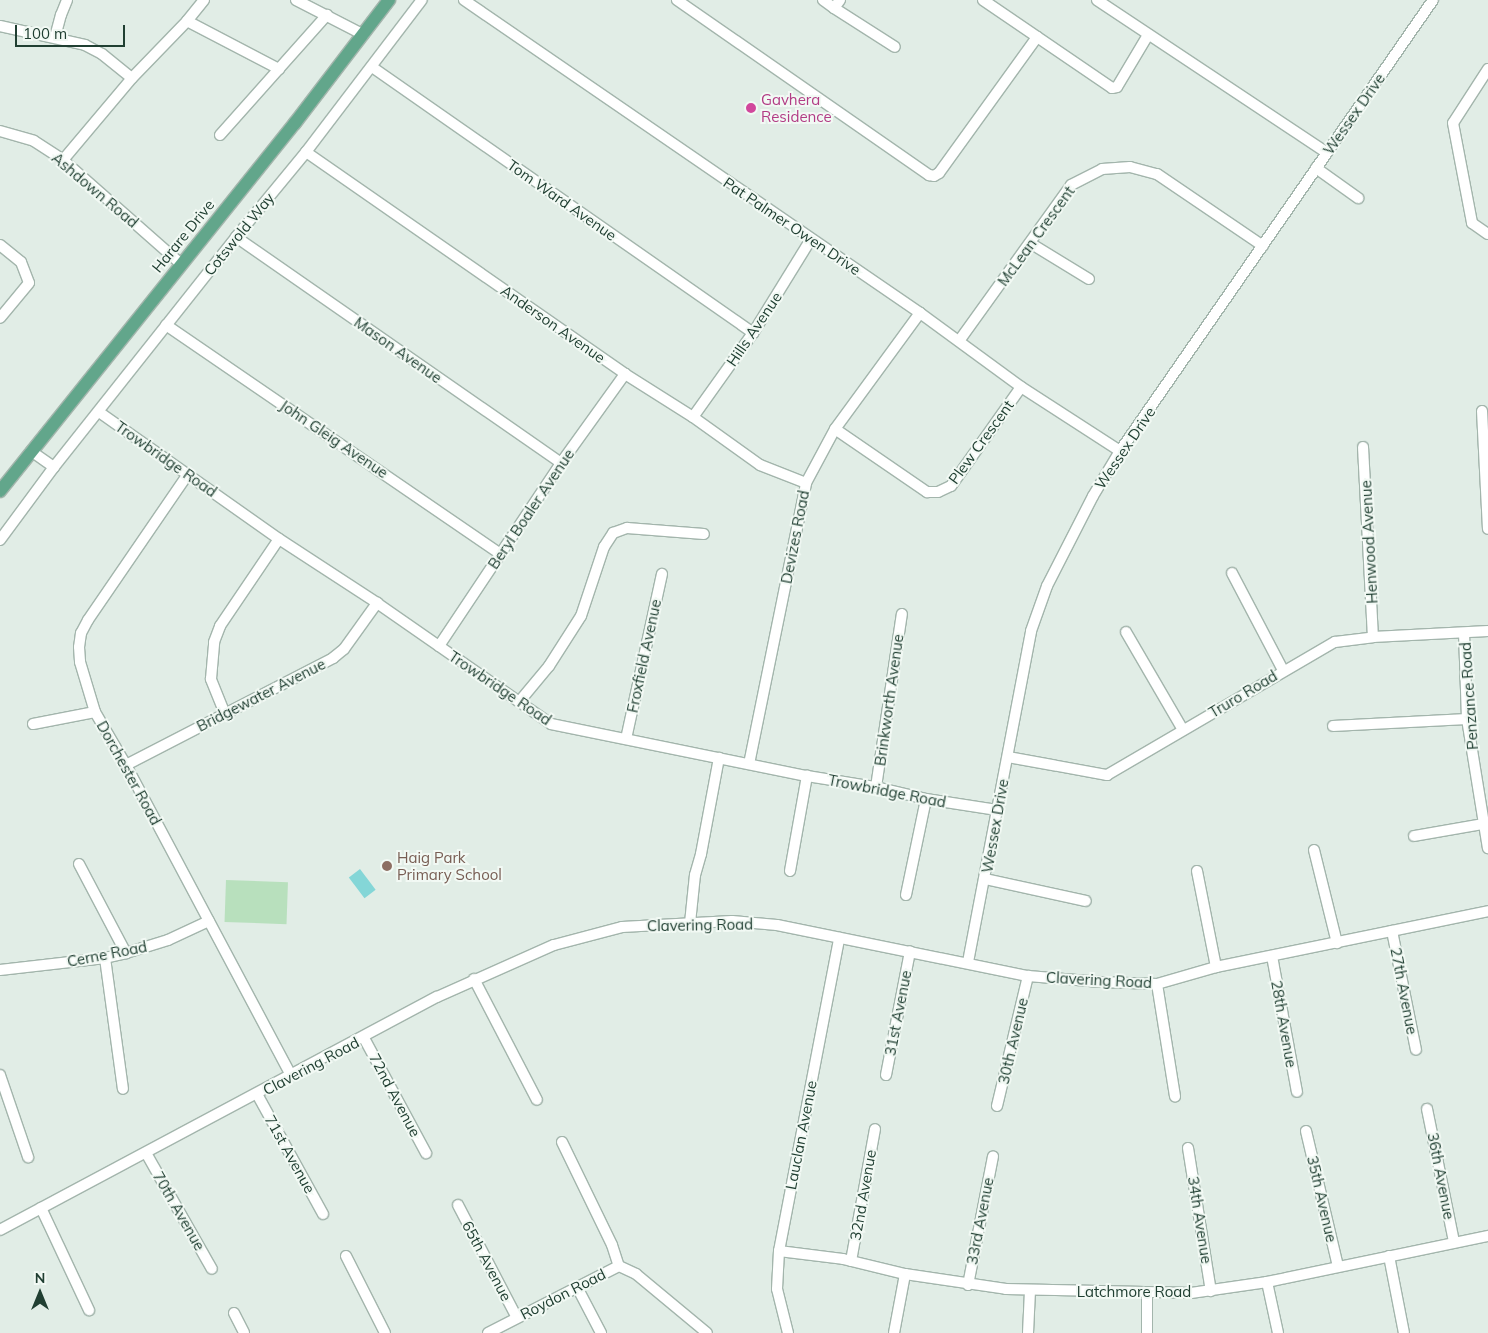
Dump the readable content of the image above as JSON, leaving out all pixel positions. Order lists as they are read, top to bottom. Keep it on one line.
{"streets":{"main road":["Harare Drive"],"street":["Wessex Drive","Ashdown Road","Tom Ward Avenue","Pat Palmer Owen Drive","Cotswold Way","McLean Crescent","Anderson Avenue","Hills Avenue","Mason Avenue","John Gleig Avenue","Plew Crescent","Trowbridge Road","Beryl Boaler Avenue","Devizes Road","Henwood Avenue","Froxfield Avenue","Truro Road","Bridgewater Avenue","Penzance Road","Brinkworth Avenue","Dorchester Road","Clavering Road","Cerne Road","27th Avenue","31st Avenue","28th Avenue","30th Avenue","72nd Avenue","Lauclan Avenue","71st Avenue","36th Avenue","32nd Avenue","35th Avenue","70th Avenue","34th Avenue","33rd Avenue","65th Avenue","Latchmore Road","Roydon Road"]},"crossings":[["Wessex Drive","Pat Palmer Owen Drive"],["Wessex Drive","McLean Crescent"],["Wessex Drive","Trowbridge Road"],["Wessex Drive","Truro Road"],["Wessex Drive","Clavering Road"],["Ashdown Road","Harare Drive"],["Tom Ward Avenue","Cotswold Way"],["Tom Ward Avenue","Hills Avenue"],["Pat Palmer Owen Drive","McLean Crescent"],["Pat Palmer Owen Drive","Hills Avenue"],["Pat Palmer Owen Drive","Plew Crescent"],["Pat Palmer Owen Drive","Devizes Road"],["Cotswold Way","Anderson Avenue"],["Cotswold Way","Mason Avenue"],["Cotswold Way","John Gleig Avenue"],["Cotswold Way","Trowbridge Road"],["Anderson Avenue","Hills Avenue"],["Anderson Avenue","Beryl Boaler Avenue"],["Anderson Avenue","Devizes Road"],["Mason Avenue","Beryl Boaler Avenue"],["John Gleig Avenue","Beryl Boaler Avenue"],["Plew Crescent","Devizes Road"],["Trowbridge Road","Beryl Boaler Avenue"],["Trowbridge Road","Devizes Road"],["Trowbridge Road","Froxfield Avenue"],["Trowbridge Road","Bridgewater Avenue"],["Trowbridge Road","Brinkworth Avenue"],["Trowbridge Road","Dorchester Road"],["Henwood Avenue","Truro Road"],["Truro Road","Penzance Road"],["Bridgewater Avenue","Dorchester Road"],["Dorchester Road","Clavering Road"],["Dorchester Road","Cerne Road"],["Clavering Road","27th Avenue"],["Clavering Road","31st Avenue"],["Clavering Road","28th Avenue"],["Clavering Road","30th Avenue"],["Clavering Road","72nd Avenue"],["Clavering Road","Lauclan Avenue"],["Clavering Road","71st Avenue"],["Clavering Road","70th Avenue"],["Lauclan Avenue","Latchmore Road"],["36th Avenue","Latchmore Road"],["32nd Avenue","Latchmore Road"],["35th Avenue","Latchmore Road"],["34th Avenue","Latchmore Road"],["33rd Avenue","Latchmore Road"],["65th Avenue","Roydon Road"]],"places":["Gavhera Residence","Haig Park Primary School"],"scale_bar":"100 m","north":"top"}
